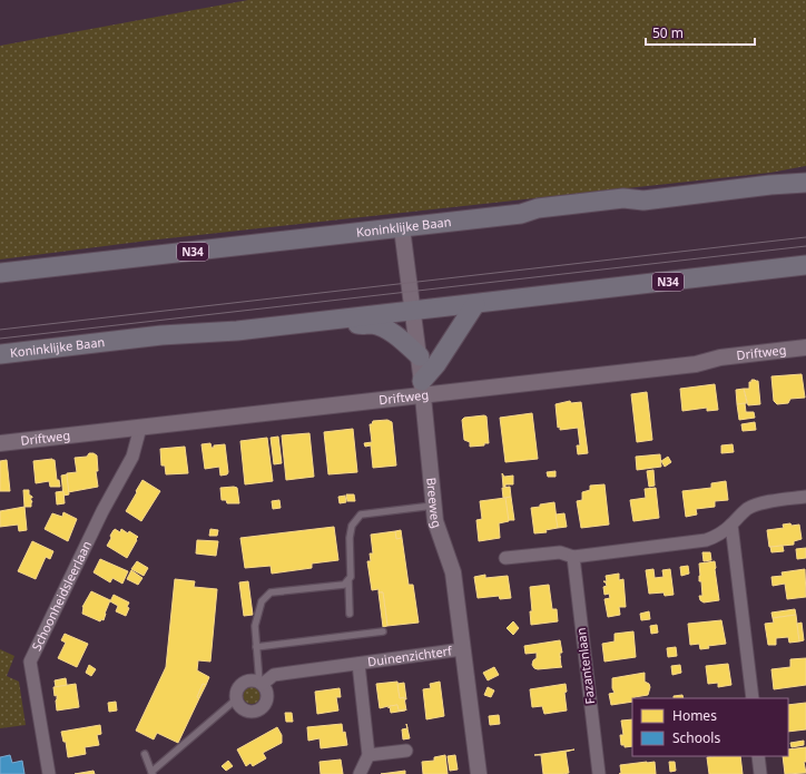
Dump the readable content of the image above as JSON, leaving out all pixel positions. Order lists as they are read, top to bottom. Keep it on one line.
{"streets":{"main road":["Koninklijke Baan","N34"],"street":["Driftweg","Breeweg","Schoonheidsleerlaan","Duinenzichterf","Fazantenlaan"]},"crossings":[["Koninklijke Baan","Breeweg"],["Driftweg","Breeweg"],["Driftweg","Schoonheidsleerlaan"],["Breeweg","Duinenzichterf"]],"legend":["Homes","Schools"],"scale_bar":"50 m"}
